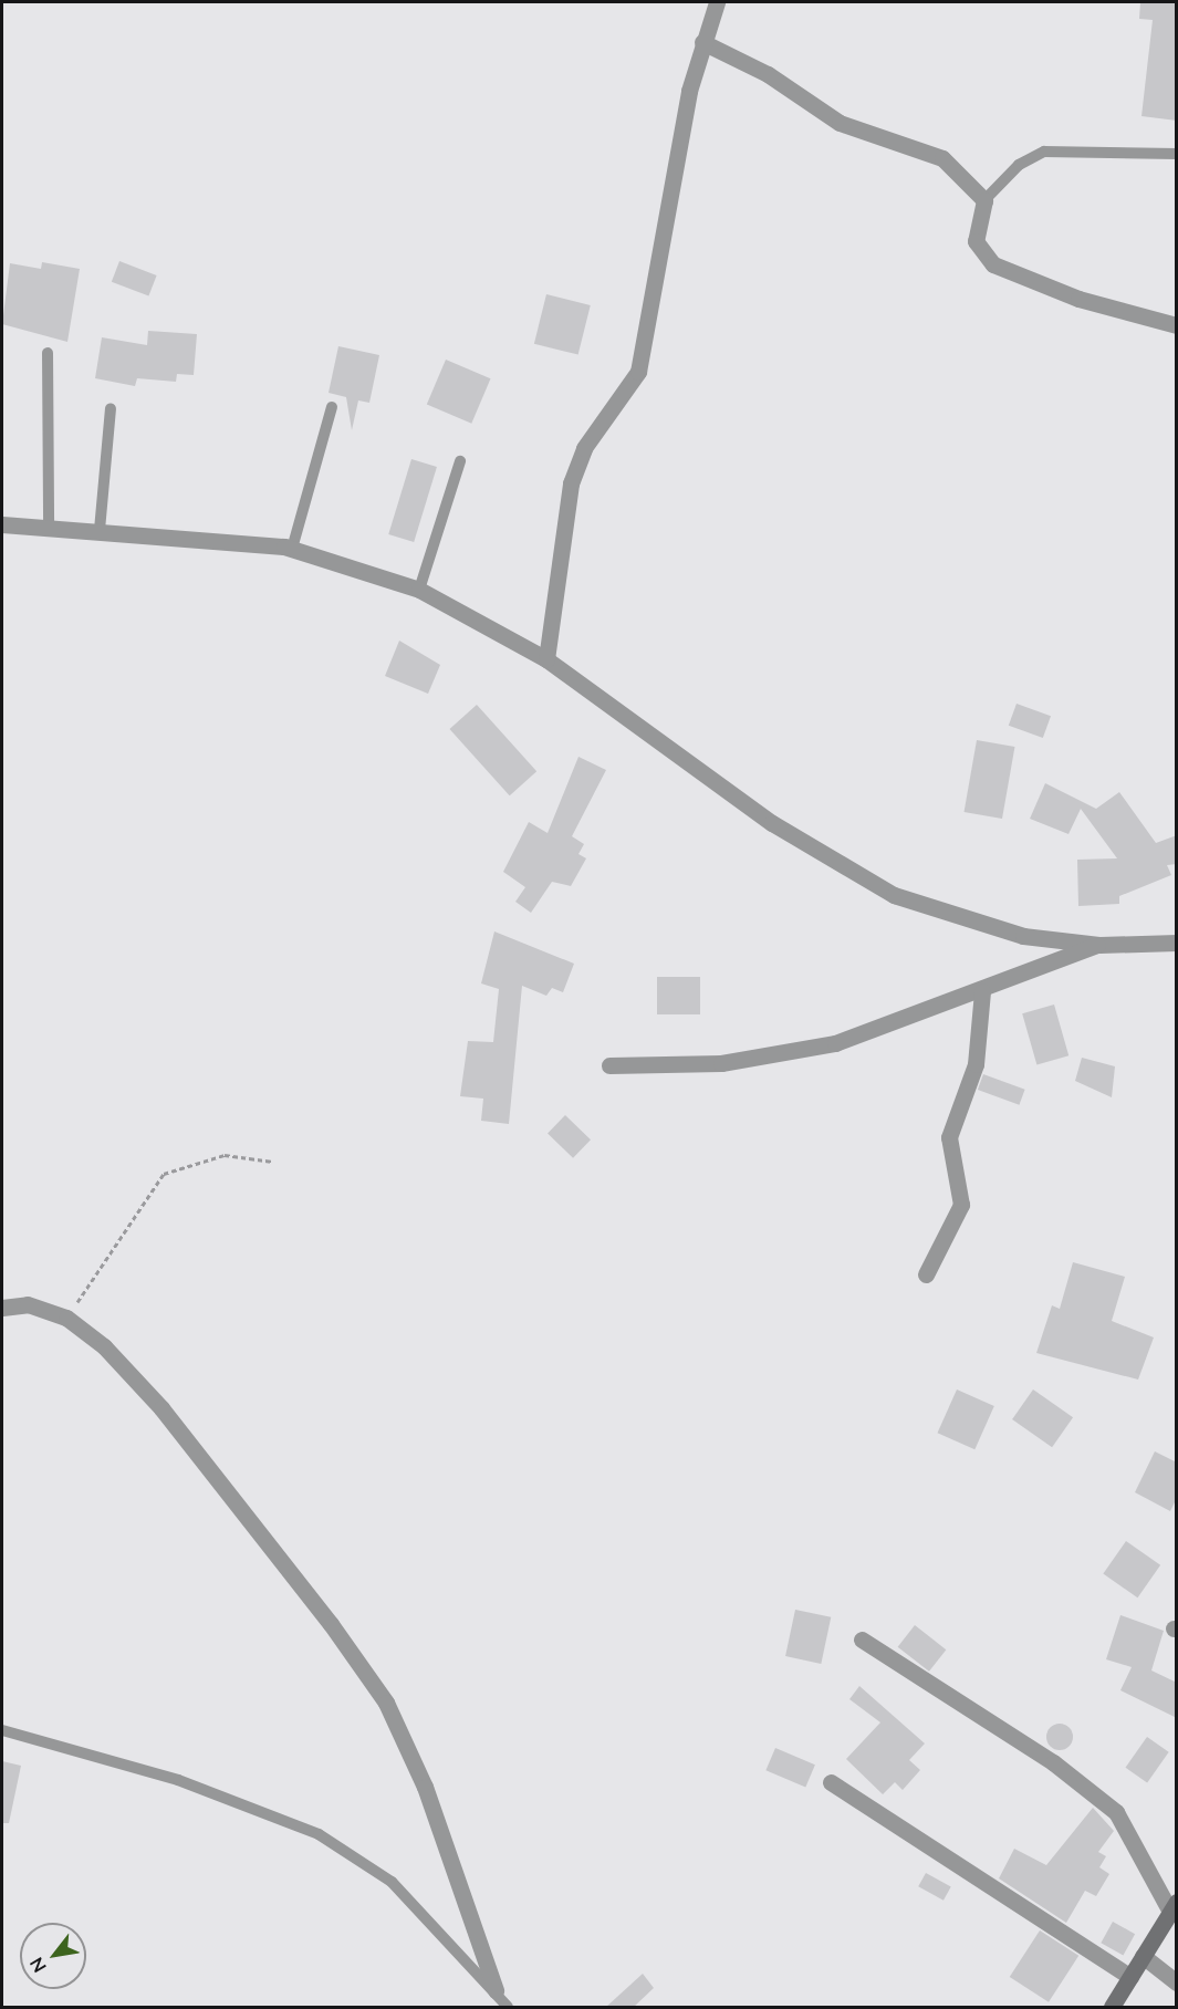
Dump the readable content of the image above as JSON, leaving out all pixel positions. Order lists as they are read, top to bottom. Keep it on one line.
{"north":"bottom left"}
